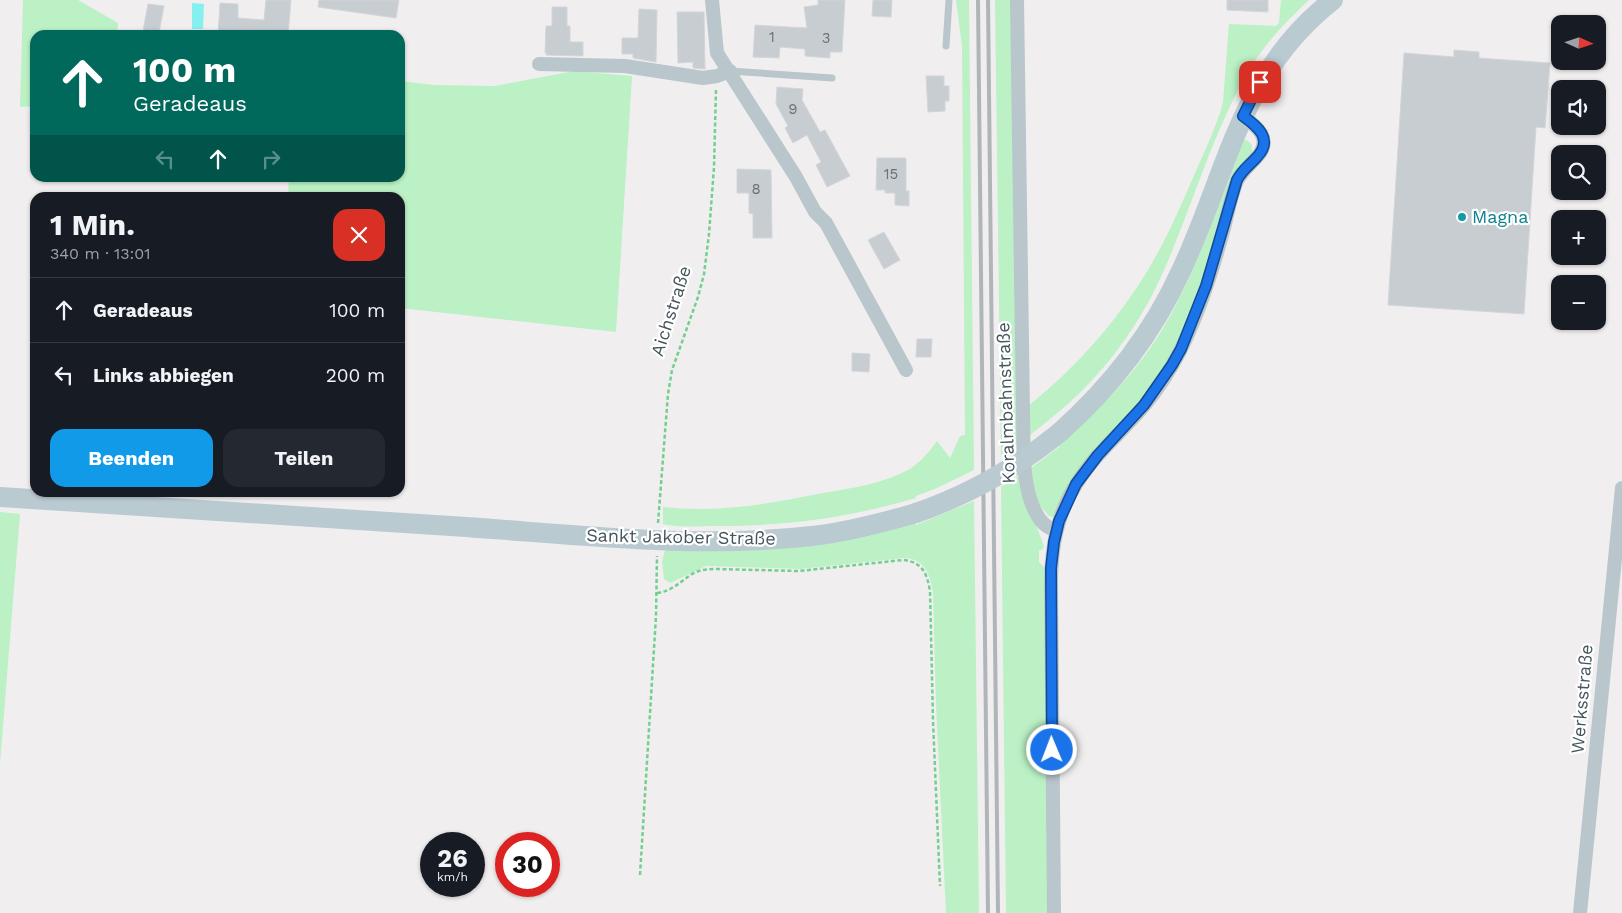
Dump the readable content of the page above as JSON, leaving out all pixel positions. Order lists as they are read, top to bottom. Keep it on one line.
{"streets":{"main road":["Sankt Jakober Straße"],"street":["Koralmbahnstraße","Werksstraße"],"path":["Aichstraße"]},"crossings":[["Aichstraße","Sankt Jakober Straße"]],"places":["Magna"],"house_numbers":["1","3","9","15","8"],"north":"right","page":{"map_buttons":["+","−"],"turn":["100 m","Geradeaus"],"heading":["1 Min.","340 m · 13:01"],"list":[{"name":"Geradeaus","value":"100 m"},{"name":"Links abbiegen","value":"200 m"}],"buttons":["Beenden","Teilen"],"speed":"26 km/h","limit":"30"}}
